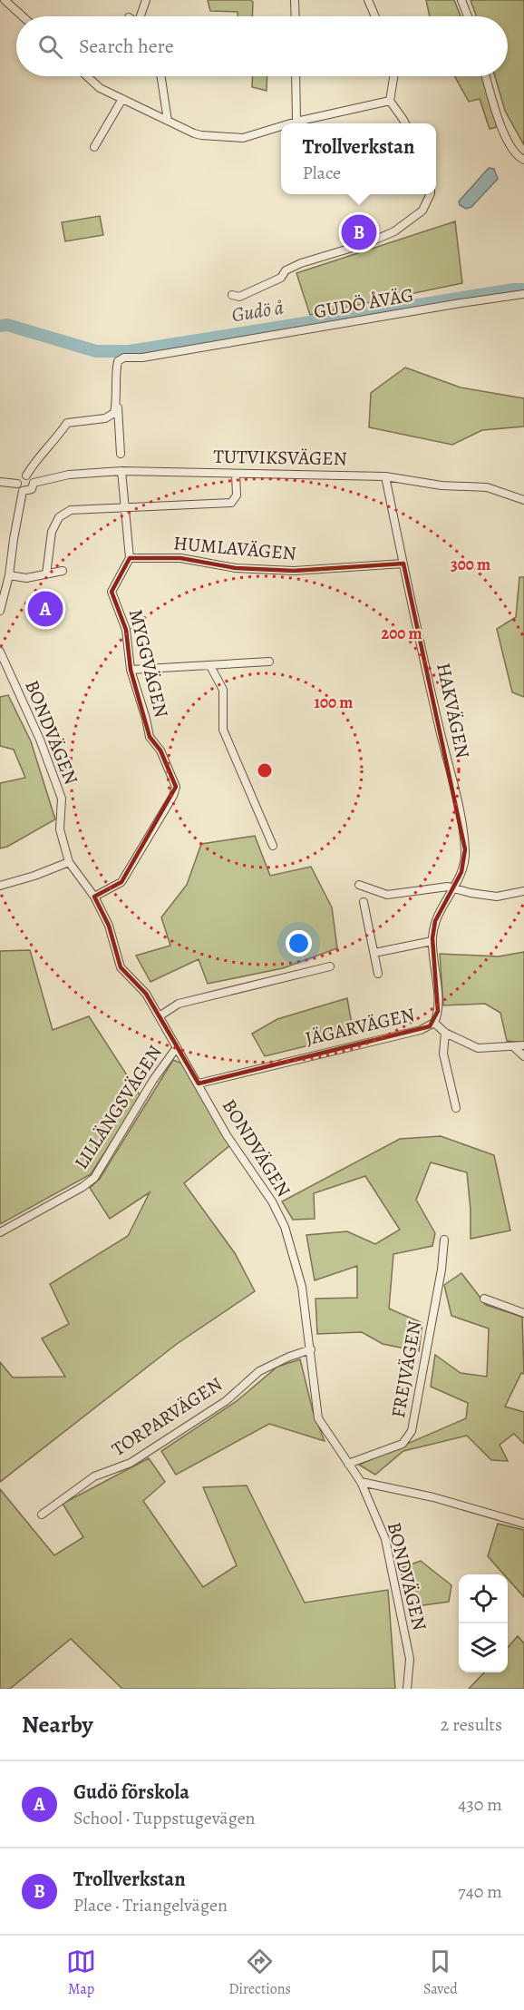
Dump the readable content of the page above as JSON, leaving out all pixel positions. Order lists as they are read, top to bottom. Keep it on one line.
{"streets":{"street":["GUDÖ ÅVÄG","TUTVIKSVÄGEN","HUMLAVÄGEN","MYGGVÄGEN","HAKVÄGEN","BONDVÄGEN","JÄGARVÄGEN","LILLÄNGSVÄGEN","FREJVÄGEN","TORPARVÄGEN"]},"crossings":[["TUTVIKSVÄGEN","HAKVÄGEN"],["HUMLAVÄGEN","MYGGVÄGEN"],["HUMLAVÄGEN","HAKVÄGEN"],["MYGGVÄGEN","BONDVÄGEN"],["HAKVÄGEN","JÄGARVÄGEN"],["BONDVÄGEN","JÄGARVÄGEN"],["BONDVÄGEN","LILLÄNGSVÄGEN"],["BONDVÄGEN","FREJVÄGEN"],["BONDVÄGEN","TORPARVÄGEN"]],"water":["Gudö å"],"page":{"search":"Search here","popup":["Trollverkstan","Place"],"pins":["B","A"],"heading":["Nearby","2 results"],"list":[{"mark":"A","name":"Gudö förskola","note":"School · Tuppstugevägen","value":"430 m"},{"mark":"B","name":"Trollverkstan","note":"Place · Triangelvägen","value":"740 m"}],"nav":["Map","Directions","Saved"]},"rings":["300 m","200 m","100 m"]}
